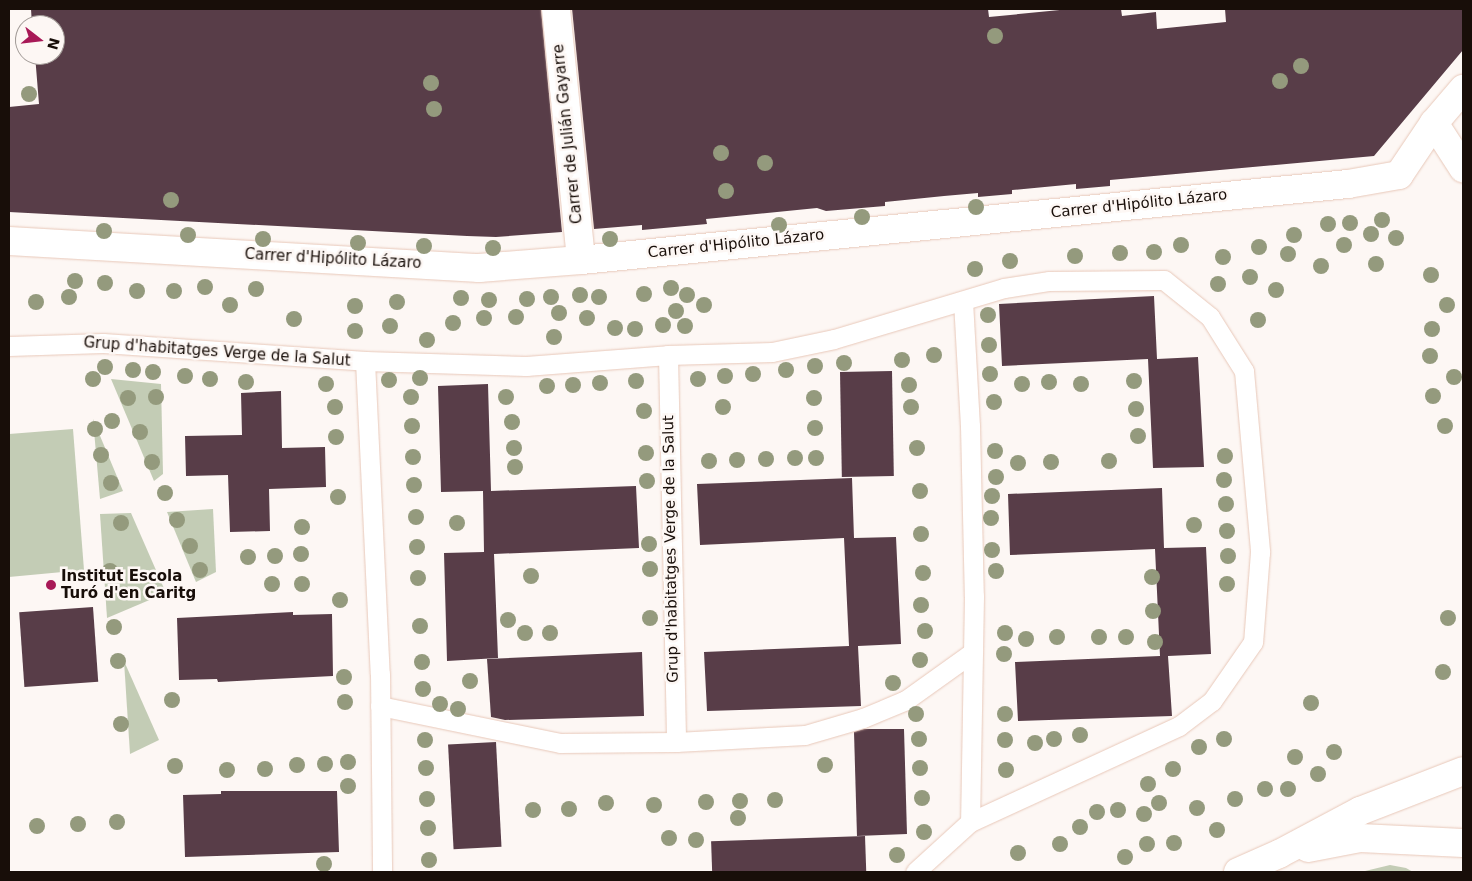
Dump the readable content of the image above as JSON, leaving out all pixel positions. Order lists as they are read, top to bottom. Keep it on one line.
{"streets":{"street":["Carrer de Julián Gayarre","Carrer d'Hipólito Lázaro"],"lane":["Grup d'habitatges Verge de la Salut"]},"crossings":[["Carrer de Julián Gayarre","Carrer d'Hipólito Lázaro"]],"places":["Institut Escola Turó d'en Caritg"],"north":"right"}
